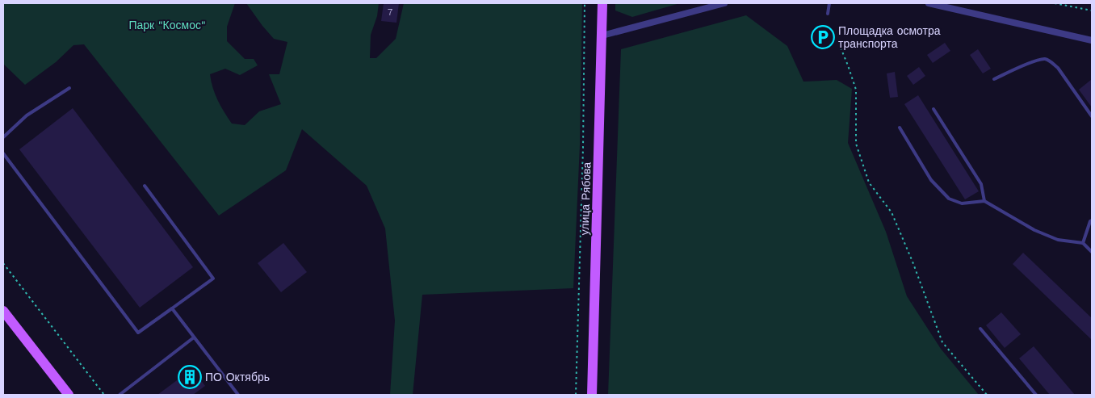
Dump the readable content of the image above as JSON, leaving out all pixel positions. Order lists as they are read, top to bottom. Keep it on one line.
{"streets":{"main road":["улица Рябова"]},"parks":["Парк \"Космос\""],"places":{"parking":["Площадка осмотра транспорта"],"building":["ПО Октябрь"]},"house_numbers":["7"]}
